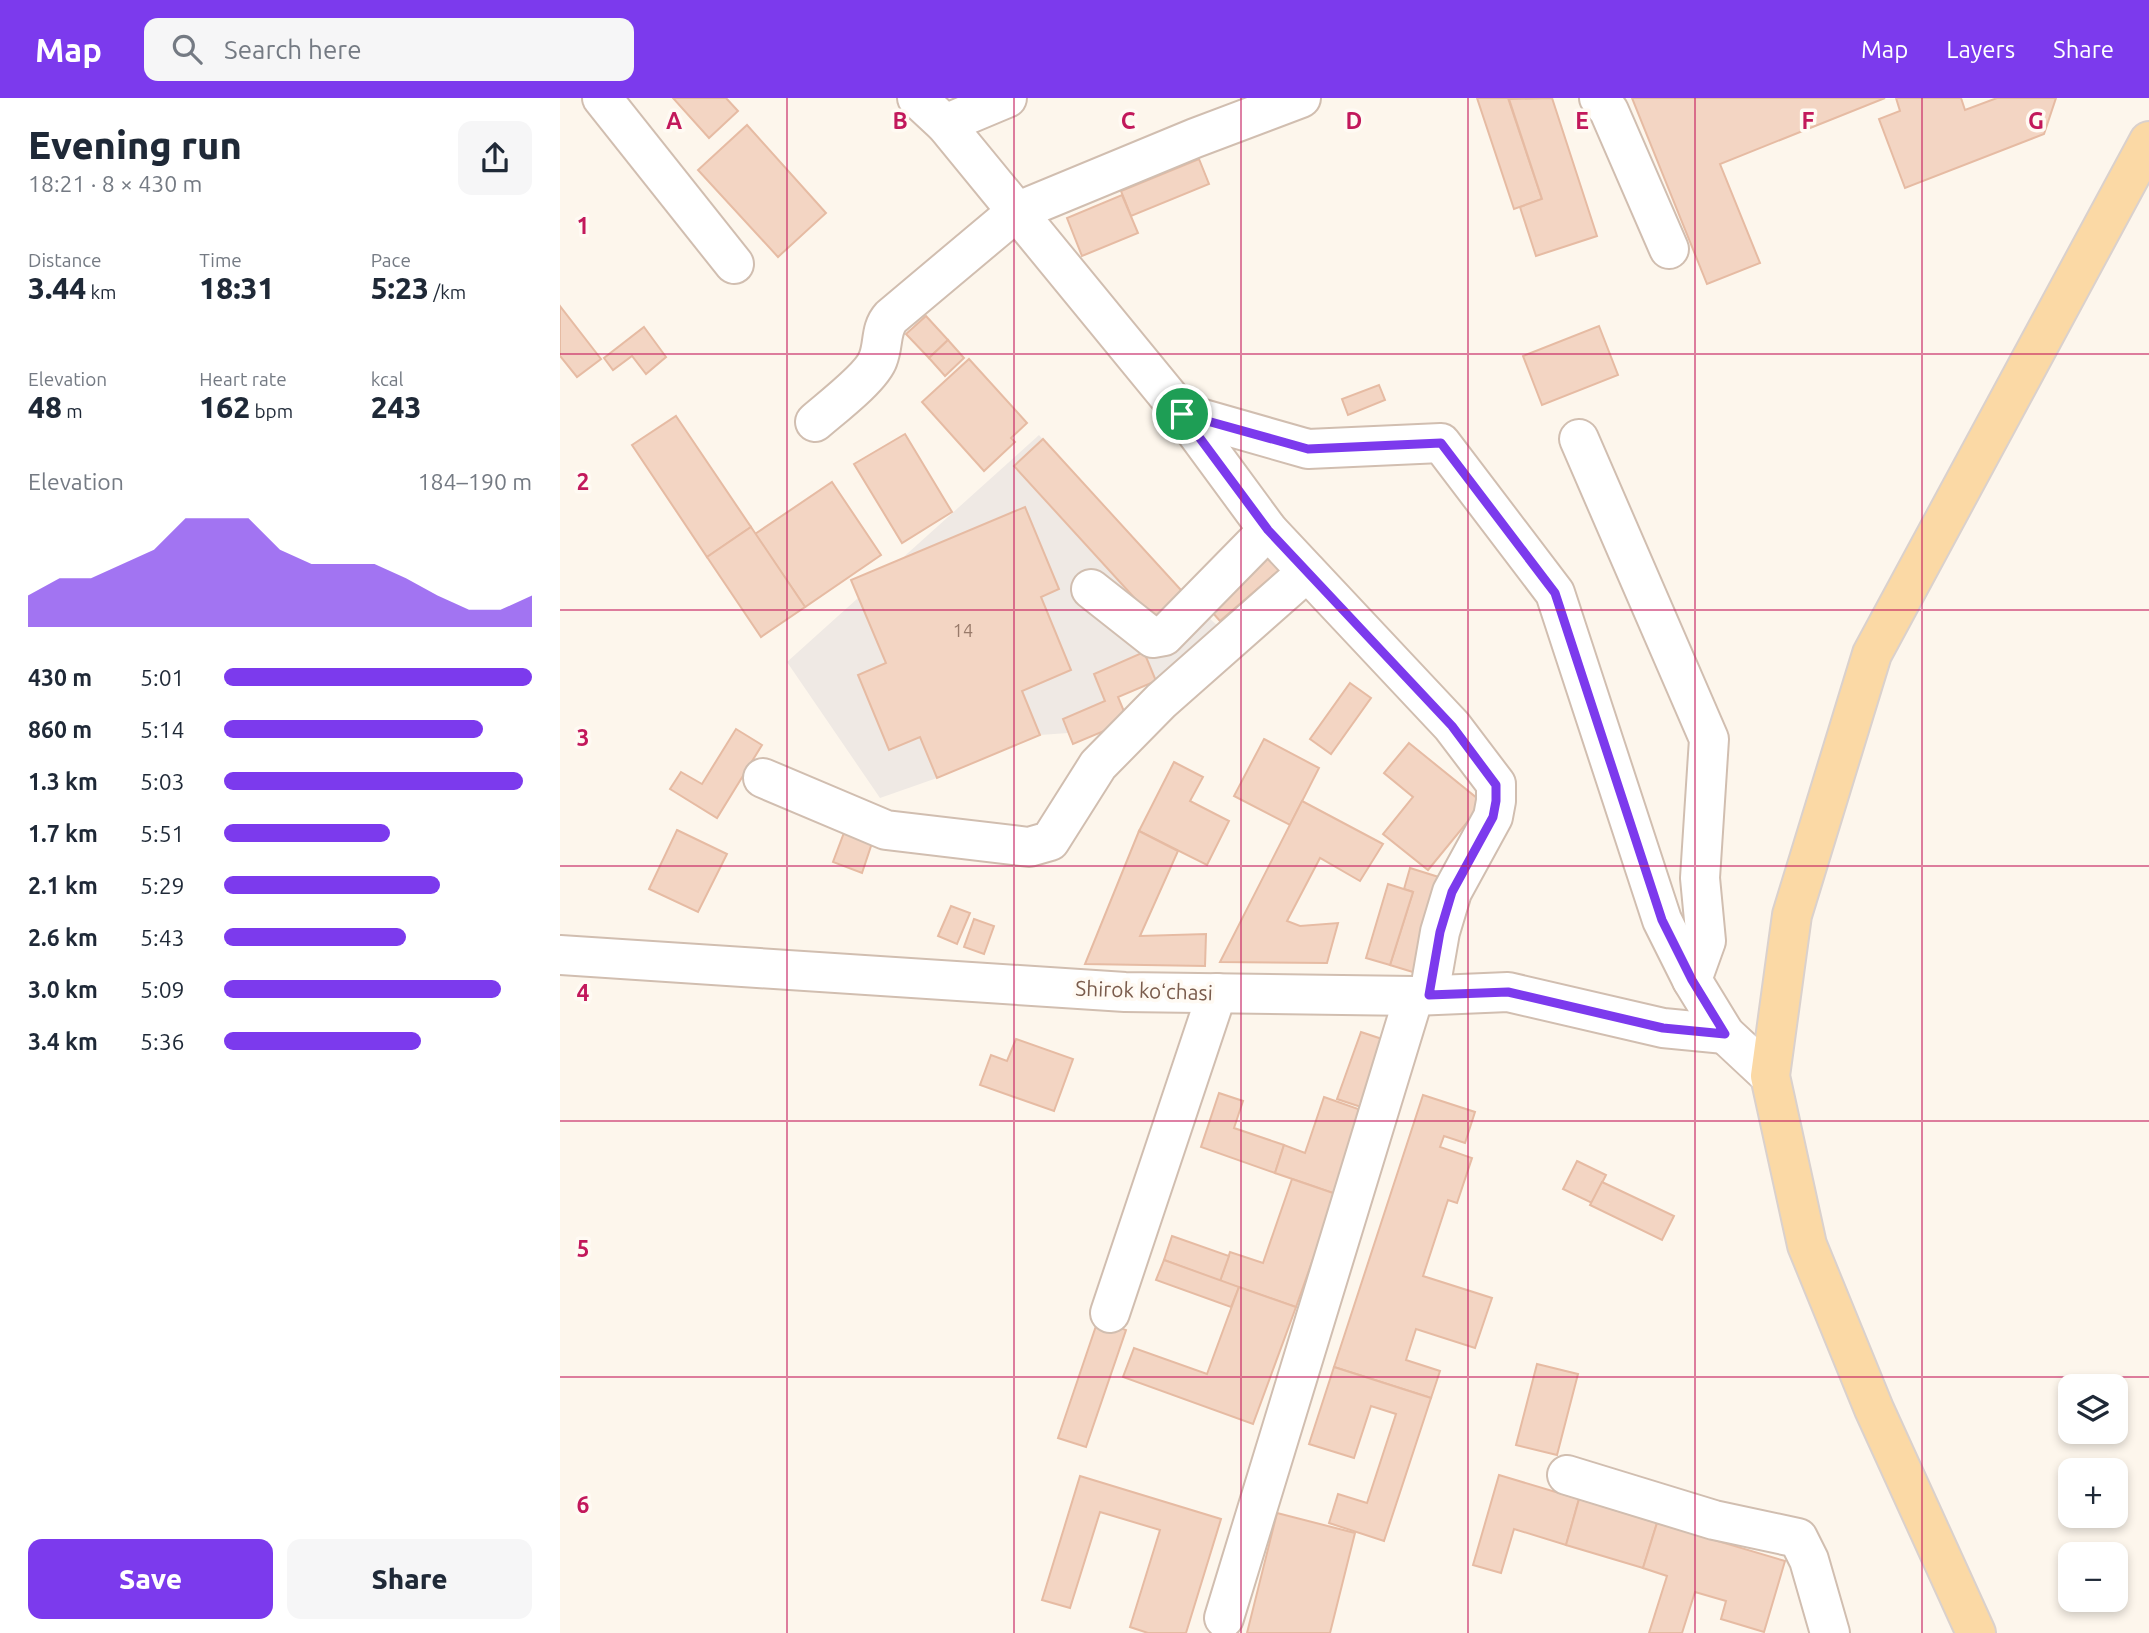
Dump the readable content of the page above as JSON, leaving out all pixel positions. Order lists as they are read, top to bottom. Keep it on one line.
{"streets":{"street":["Shirok koʻchasi"]},"house_numbers":["14"],"page":{"header":"Map","search":"Search here","nav":["Map","Layers","Share"],"heading":["Evening run","18:21 · 8 × 430 m"],"stats":[["Distance","3.44 km"],["Time","18:31"],["Pace","5:23 /km"],["Elevation","48 m"],["Heart rate","162 bpm"],["kcal","243"]],"chart":["Elevation","184–190 m"],"list":[{"name":"430 m","note":"5:01"},{"name":"860 m","note":"5:14"},{"name":"1.3 km","note":"5:03"},{"name":"1.7 km","note":"5:51"},{"name":"2.1 km","note":"5:29"},{"name":"2.6 km","note":"5:43"},{"name":"3.0 km","note":"5:09"},{"name":"3.4 km","note":"5:36"}],"map_buttons":["+","−"],"buttons":["Save","Share"]},"grid":{"columns":["A","B","C","D","E","F","G"],"rows":["1","2","3","4","5","6"]}}
